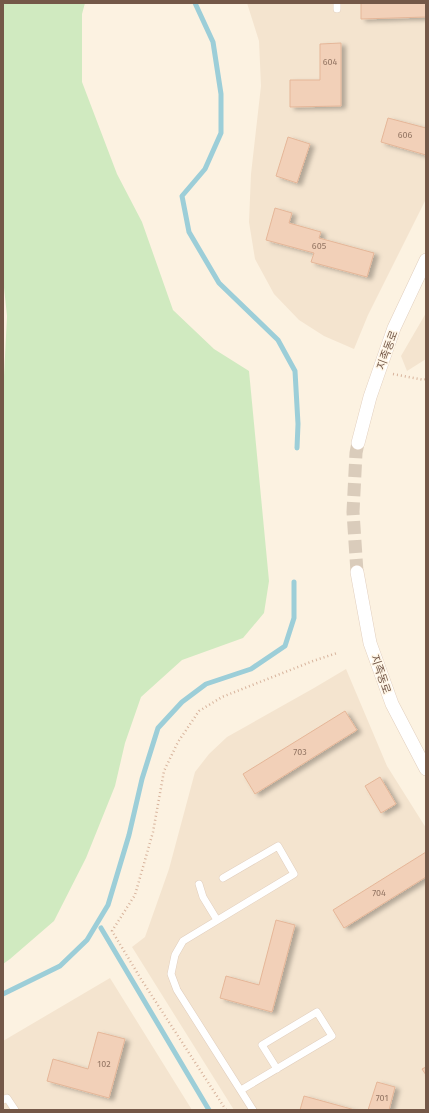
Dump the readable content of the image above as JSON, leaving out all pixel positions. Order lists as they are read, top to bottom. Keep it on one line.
{"streets":{"street":["지족동로"]},"house_numbers":["604","606","605","703","704","102","701"]}
